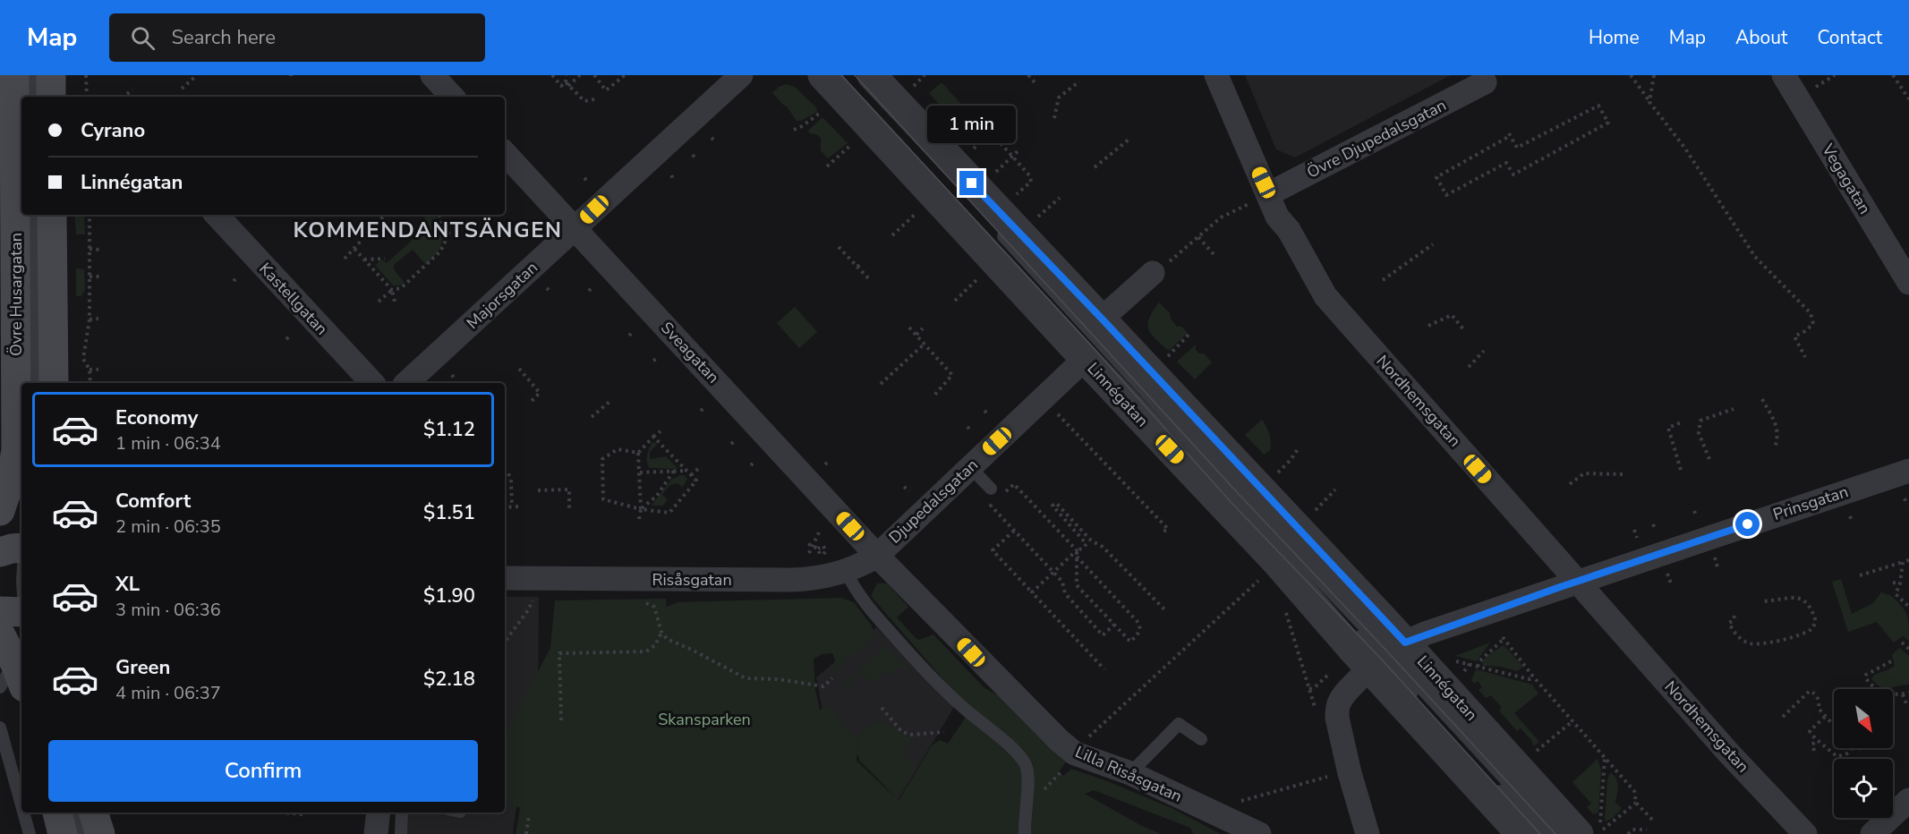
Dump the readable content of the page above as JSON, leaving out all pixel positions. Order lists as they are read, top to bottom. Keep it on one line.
{"streets":{"main road":["Övre Husargatan"],"street":["Övre Djupedalsgatan","Vegagatan","Majorsgatan","Kastellgatan","Sveagatan","Linnégatan","Nordhemsgatan","Djupedalsgatan","Prinsgatan","Risåsgatan","Lilla Risåsgatan"]},"crossings":[["Övre Djupedalsgatan","Nordhemsgatan"],["Majorsgatan","Sveagatan"],["Sveagatan","Djupedalsgatan"],["Sveagatan","Risåsgatan"],["Sveagatan","Lilla Risåsgatan"],["Linnégatan","Djupedalsgatan"],["Linnégatan","Prinsgatan"],["Nordhemsgatan","Prinsgatan"],["Djupedalsgatan","Risåsgatan"],["Djupedalsgatan","Lilla Risåsgatan"],["Risåsgatan","Lilla Risåsgatan"]],"districts":["KOMMENDANTSÄNGEN"],"parks":["Skansparken"],"north":"bottom right","page":{"header":"Map","search":"Search here","nav":["Home","Map","About","Contact"],"banner":["Cyrano","Linnégatan"],"bubble":"1 min","list":[{"name":"Economy","note":"1 min · 06:34","value":"$1.12"},{"name":"Comfort","note":"2 min · 06:35","value":"$1.51"},{"name":"XL","note":"3 min · 06:36","value":"$1.90"},{"name":"Green","note":"4 min · 06:37","value":"$2.18"}],"buttons":"Confirm"}}
